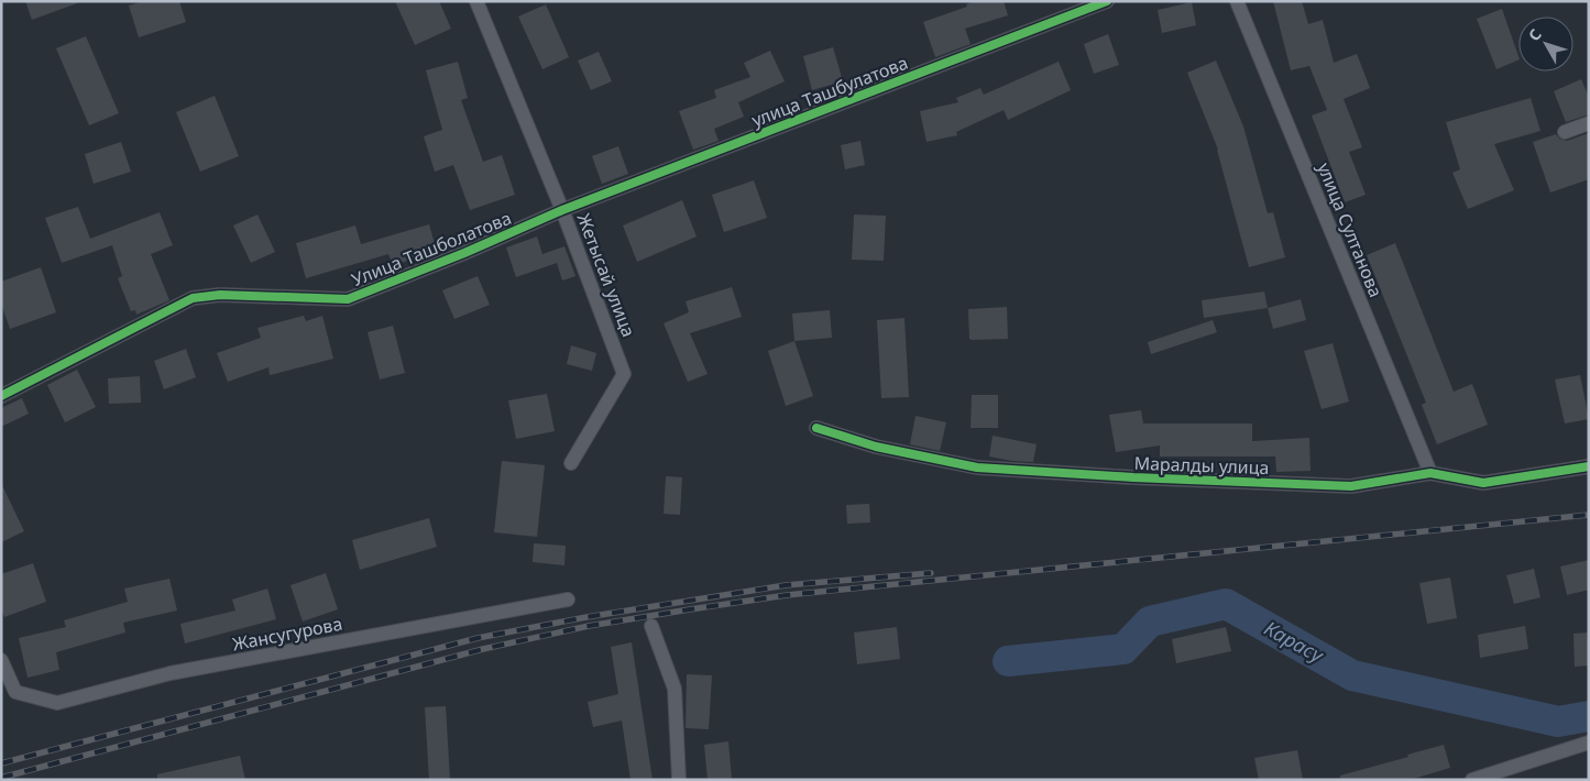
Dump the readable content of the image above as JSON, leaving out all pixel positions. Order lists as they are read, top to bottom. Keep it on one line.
{"streets":{"street":["улица Ташбулатова","улица Султанова","Улица Ташболатова","Жетысай улица","Маралды улица","Жансугурова"]},"crossings":[["улица Ташбулатова","Улица Ташболатова"],["улица Ташбулатова","Жетысай улица"],["улица Султанова","Маралды улица"],["Улица Ташболатова","Жетысай улица"]],"water":["Карасу"],"north":"top left"}
